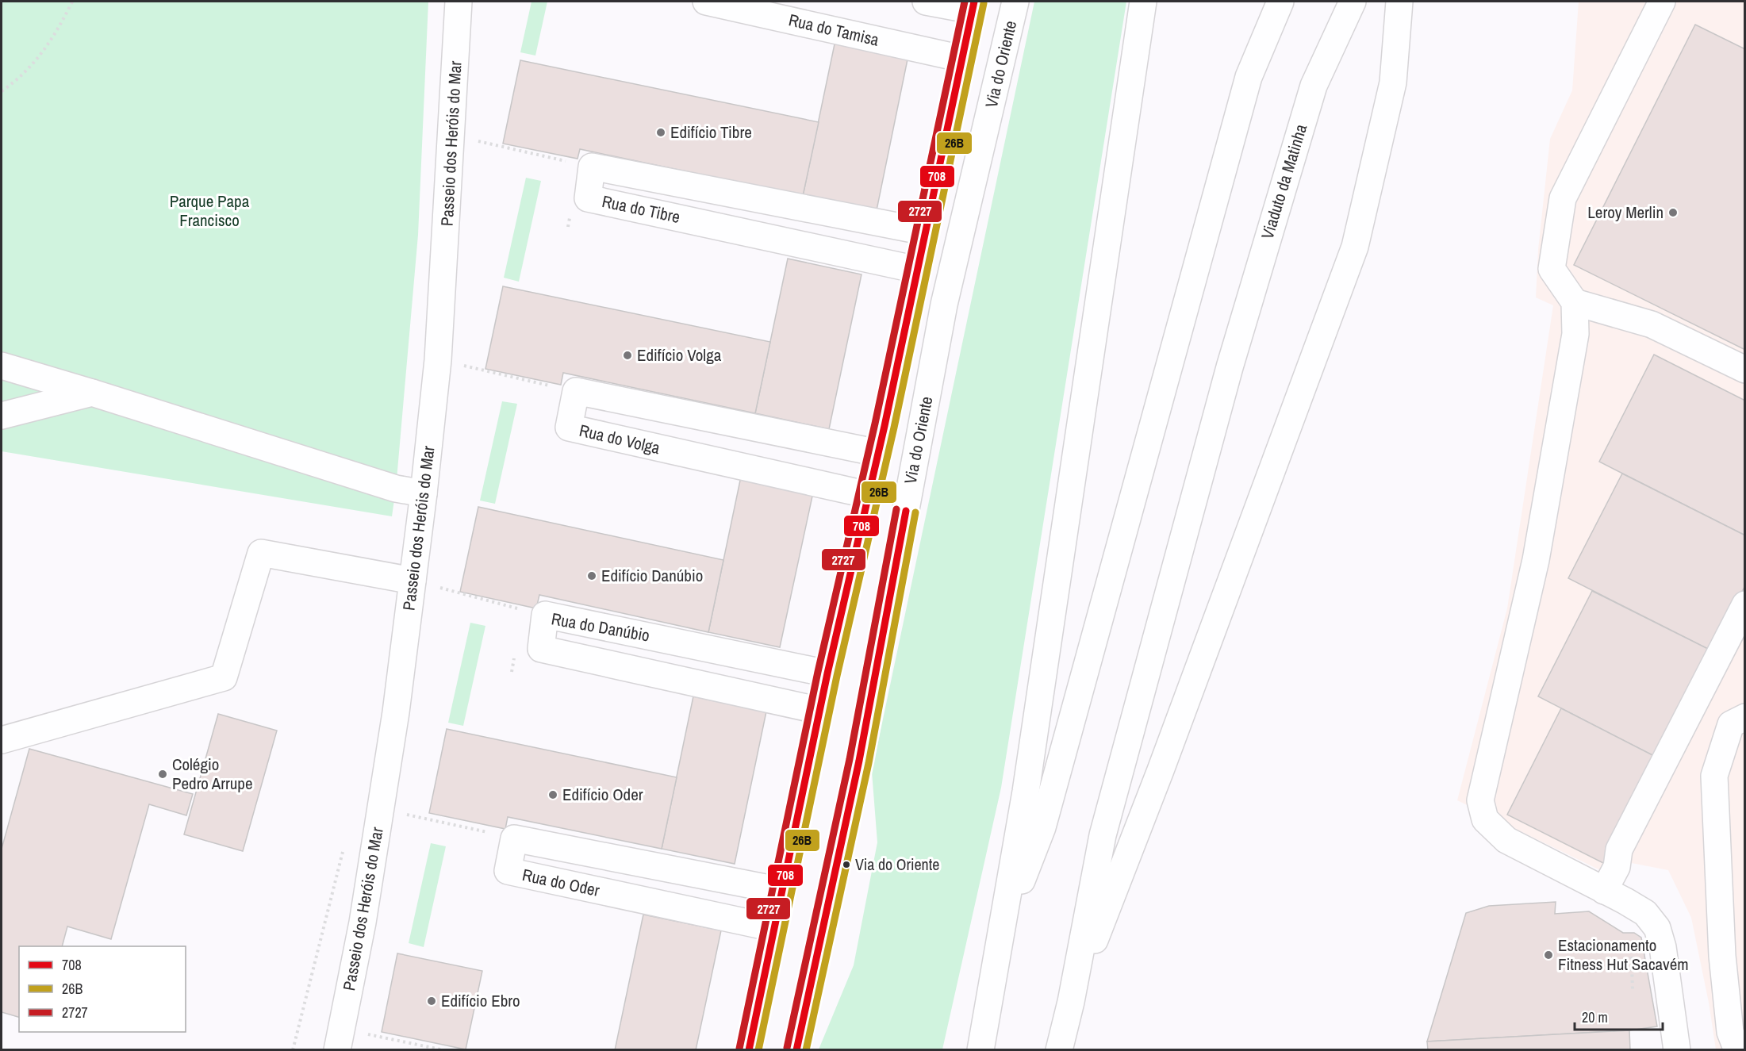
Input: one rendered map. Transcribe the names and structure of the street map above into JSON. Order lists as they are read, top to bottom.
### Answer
{
  "streets": {
    "main road": [
      "Rua do Tamisa",
      "Via do Oriente",
      "Passeio dos Heróis do Mar",
      "Viaduto da Matinha",
      "Rua do Tibre",
      "Rua do Volga",
      "Rua do Danúbio",
      "Rua do Oder"
    ]
  },
  "parks": ["Parque Papa Francisco"],
  "places": [
    "Edifício Tibre",
    "Leroy Merlin",
    "Edifício Volga",
    "Edifício Danúbio",
    "Colégio Pedro Arrupe",
    "Edifício Oder",
    "Via do Oriente",
    "Estacionamento Fitness Hut Sacavém",
    "Edifício Ebro"
  ],
  "lines": ["transit line 708", "transit line 2727", "transit line 26B"],
  "legend": ["708", "26B", "2727"],
  "scale_bar": "20 m"
}
